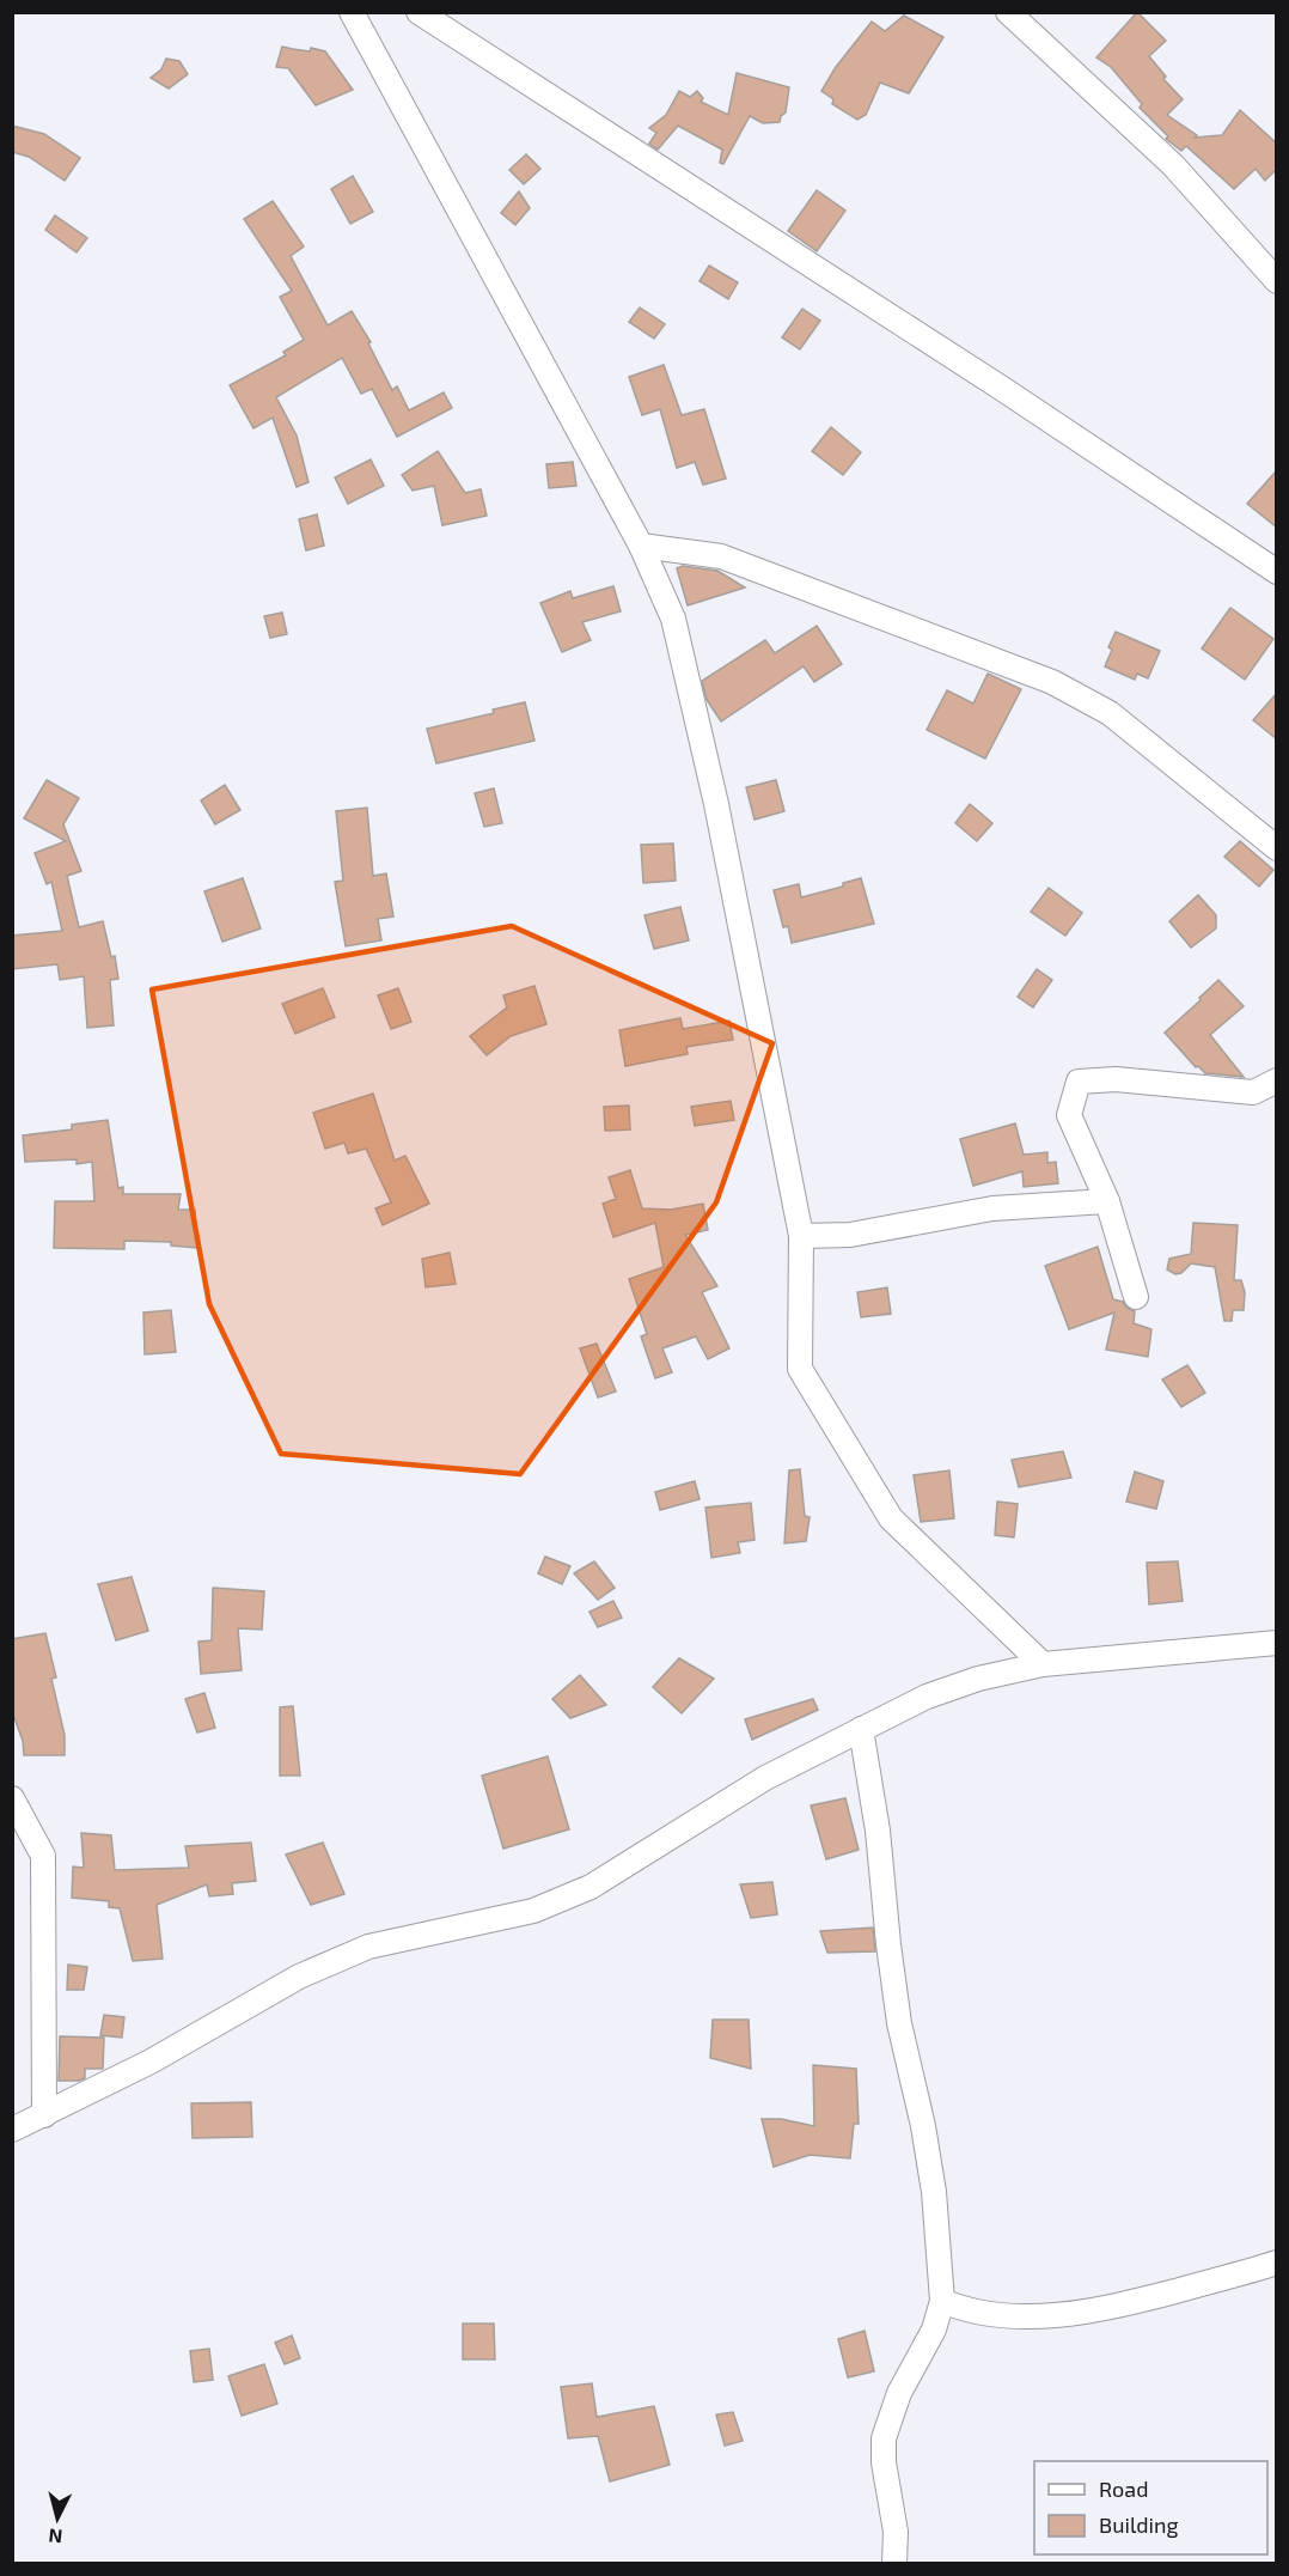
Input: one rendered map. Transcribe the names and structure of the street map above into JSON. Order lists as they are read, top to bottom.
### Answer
{
  "legend": ["Road", "Building"],
  "north": "bottom"
}
